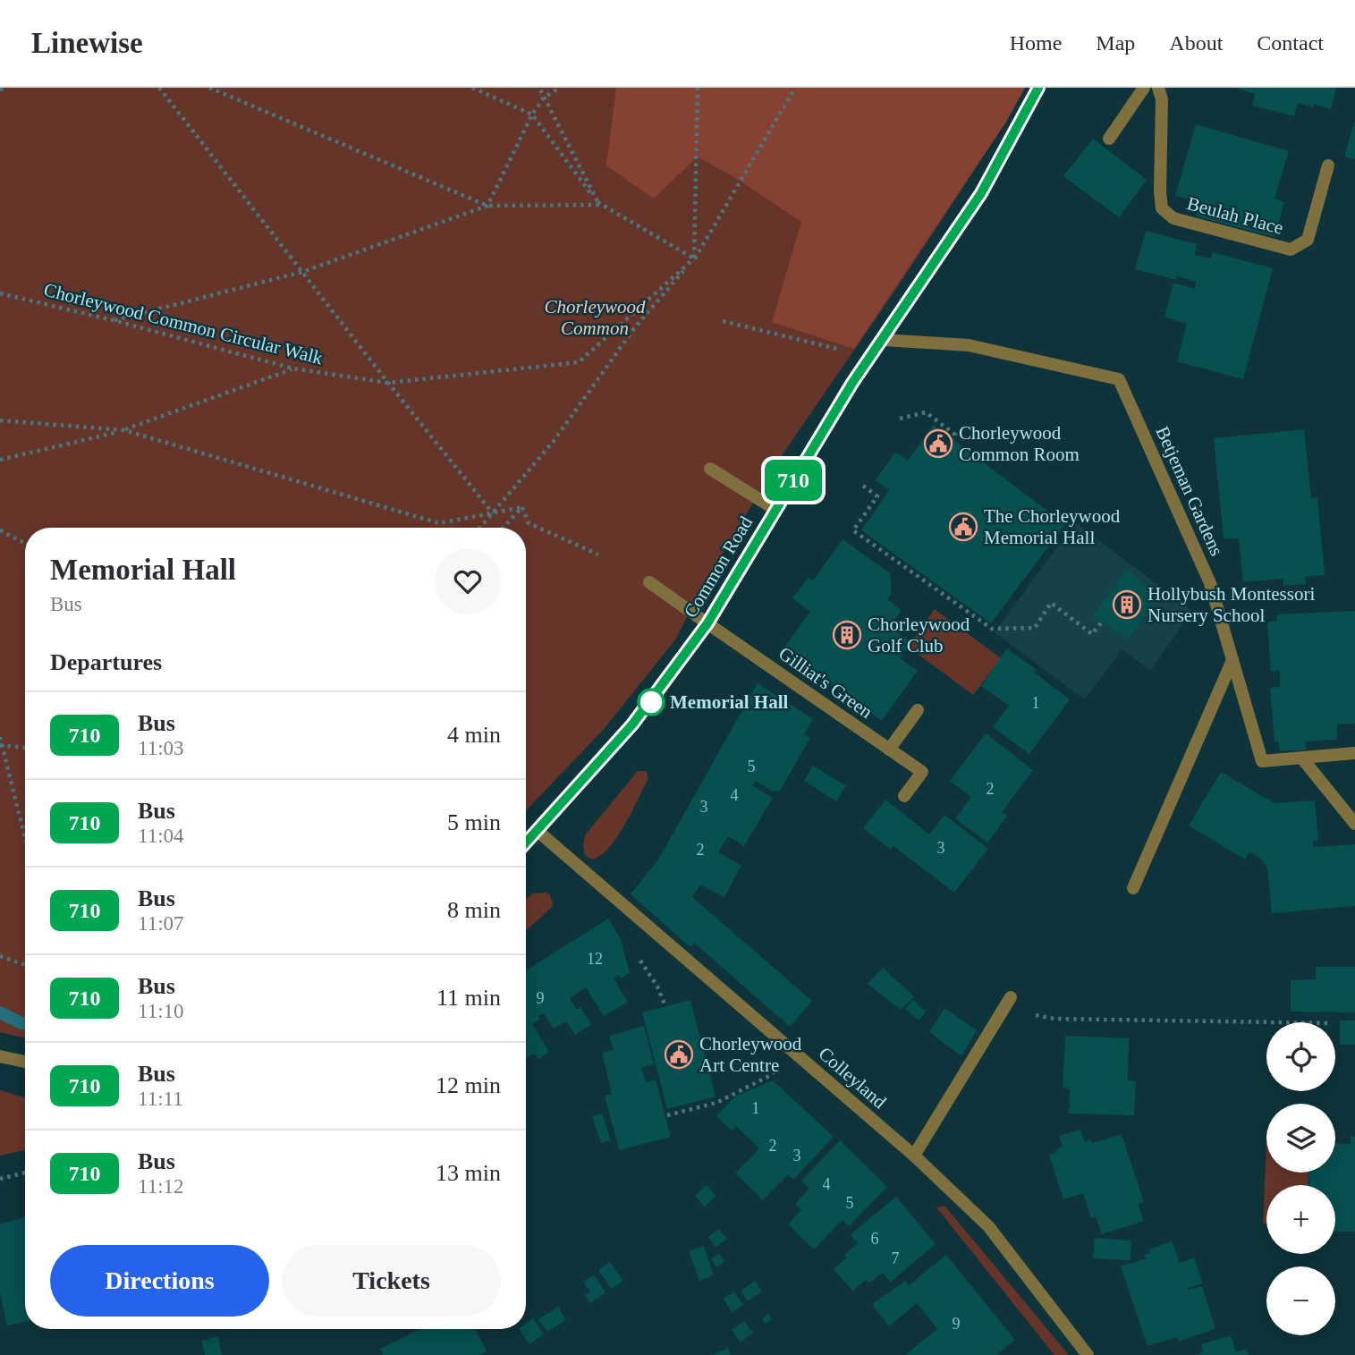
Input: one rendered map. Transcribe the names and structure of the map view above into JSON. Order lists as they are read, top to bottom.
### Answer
{
  "streets": {
    "street": [
      "Beulah Place",
      "Betjeman Gardens",
      "Common Road",
      "Gilliat's Green",
      "Colleyland"
    ],
    "path": ["Chorleywood Common Circular Walk"]
  },
  "crossings": [
    ["Betjeman Gardens", "Common Road"],
    ["Common Road", "Gilliat's Green"],
    ["Common Road", "Colleyland"]
  ],
  "parks": ["Chorleywood Common"],
  "places": {
    "public building": ["Chorleywood Common Room", "The Chorleywood Memorial Hall", "Chorleywood Art Centre"],
    "building": ["Hollybush Montessori Nursery School", "Chorleywood Golf Club"],
    "other": ["Memorial Hall"]
  },
  "lines": ["bus line 710"],
  "house_numbers": [
    "1",
    "5",
    "2",
    "4",
    "3",
    "3",
    "2",
    "12",
    "9",
    "1",
    "2",
    "3",
    "4",
    "5",
    "6",
    "7",
    "9"
  ],
  "page": {
    "header": "Linewise",
    "nav": [
      "Home",
      "Map",
      "About",
      "Contact"
    ],
    "on_map": "710",
    "heading": [
      ["Memorial Hall", "Bus"],
      "Departures"
    ],
    "list": [
      {
        "mark": "710",
        "name": "Bus",
        "note": "11:03",
        "value": "4 min"
      },
      {
        "mark": "710",
        "name": "Bus",
        "note": "11:04",
        "value": "5 min"
      },
      {
        "mark": "710",
        "name": "Bus",
        "note": "11:07",
        "value": "8 min"
      },
      {
        "mark": "710",
        "name": "Bus",
        "note": "11:10",
        "value": "11 min"
      },
      {
        "mark": "710",
        "name": "Bus",
        "note": "11:11",
        "value": "12 min"
      },
      {
        "mark": "710",
        "name": "Bus",
        "note": "11:12",
        "value": "13 min"
      }
    ],
    "map_buttons": ["+", "−"],
    "buttons": ["Directions", "Tickets"]
  }
}
